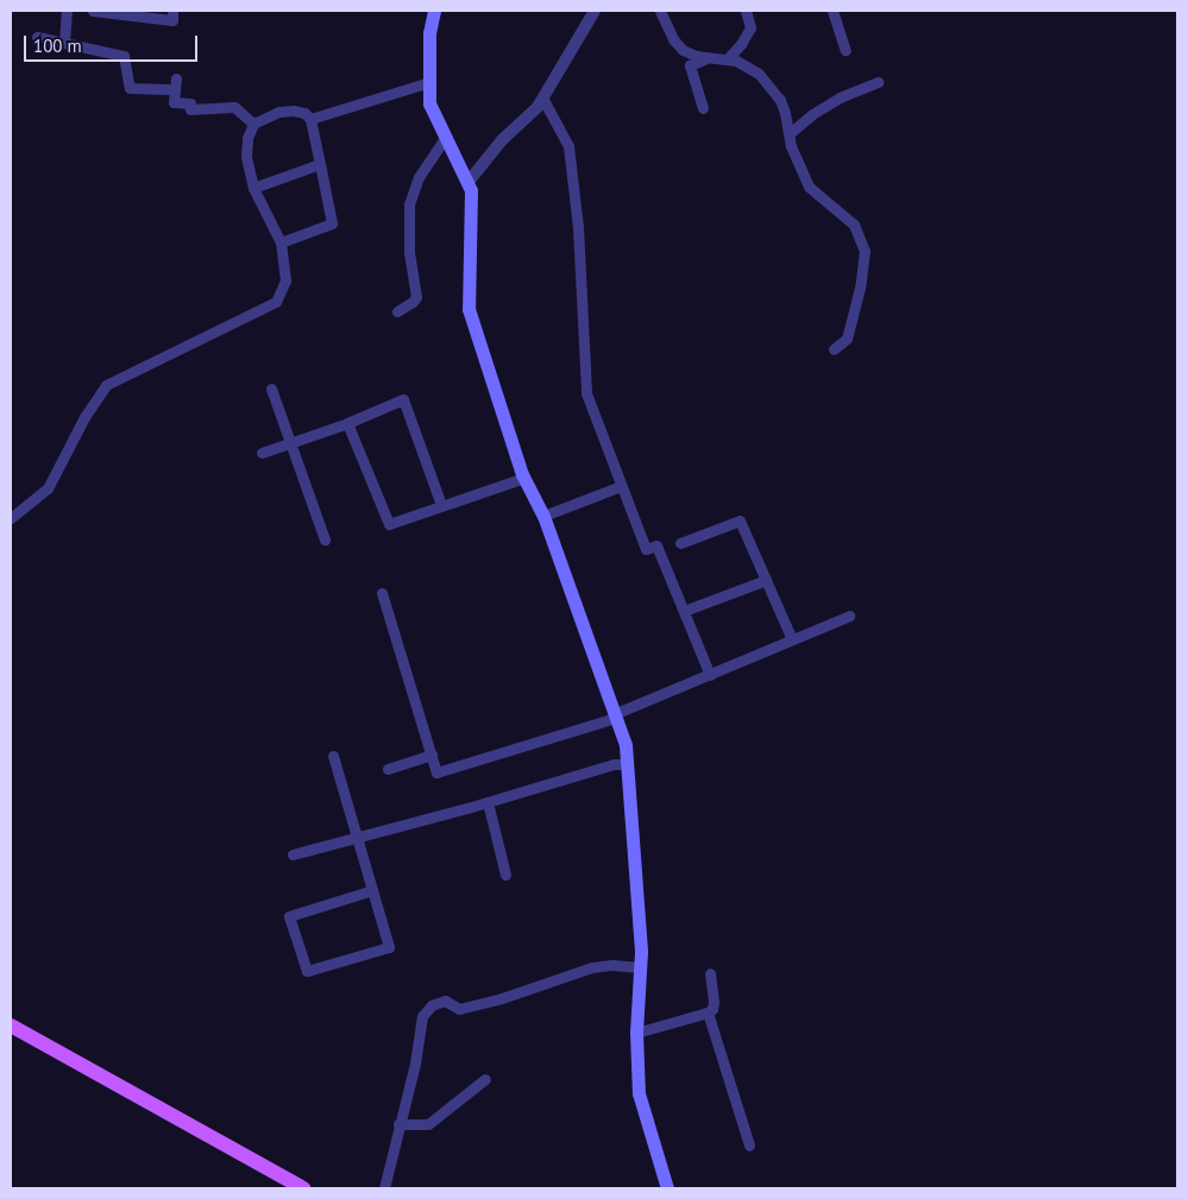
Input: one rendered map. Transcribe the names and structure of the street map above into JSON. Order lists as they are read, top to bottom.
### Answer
{
  "scale_bar": "100 m"
}
